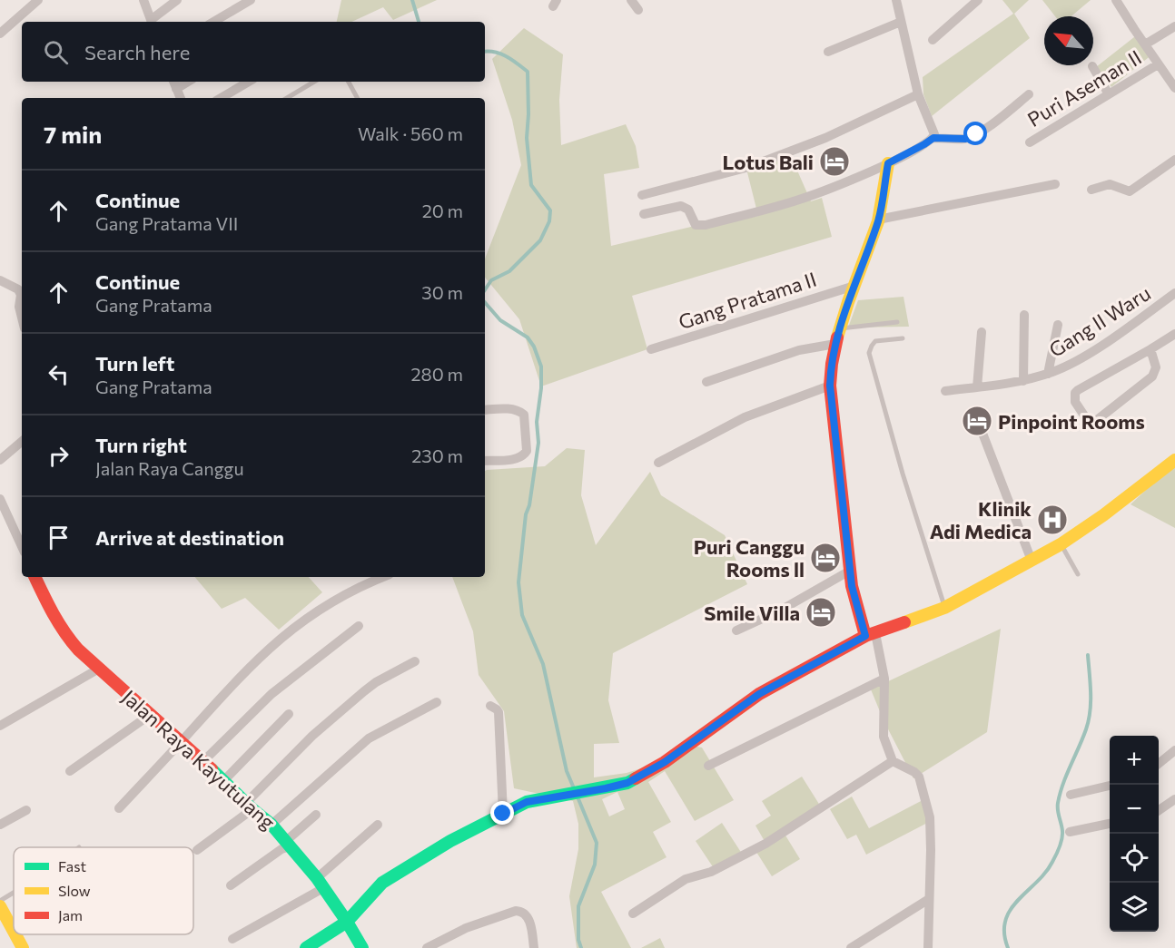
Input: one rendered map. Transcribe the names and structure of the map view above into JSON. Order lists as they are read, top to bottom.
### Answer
{
  "streets": {
    "street": [
      "Puri Aseman II",
      "Gang Pratama II",
      "Gang II Waru",
      "Jalan Raya Kayutulang"
    ]
  },
  "places": {
    "hotel": [
      "Lotus Bali",
      "Pinpoint Rooms",
      "Puri Canggu Rooms ll",
      "Smile Villa"
    ],
    "hospital": ["Klinik Adi Medica"]
  },
  "legend": ["Fast", "Slow", "Jam"],
  "north": "top left",
  "page": {
    "search": "Search here",
    "heading": ["7 min", "Walk · 560 m"],
    "list": [
      ["Continue", "Gang Pratama VII", "20 m"],
      ["Continue", "Gang Pratama", "30 m"],
      ["Turn left", "Gang Pratama", "280 m"],
      ["Turn right", "Jalan Raya Canggu", "230 m"],
      "Arrive at destination"
    ],
    "map_buttons": ["+", "−"]
  }
}
